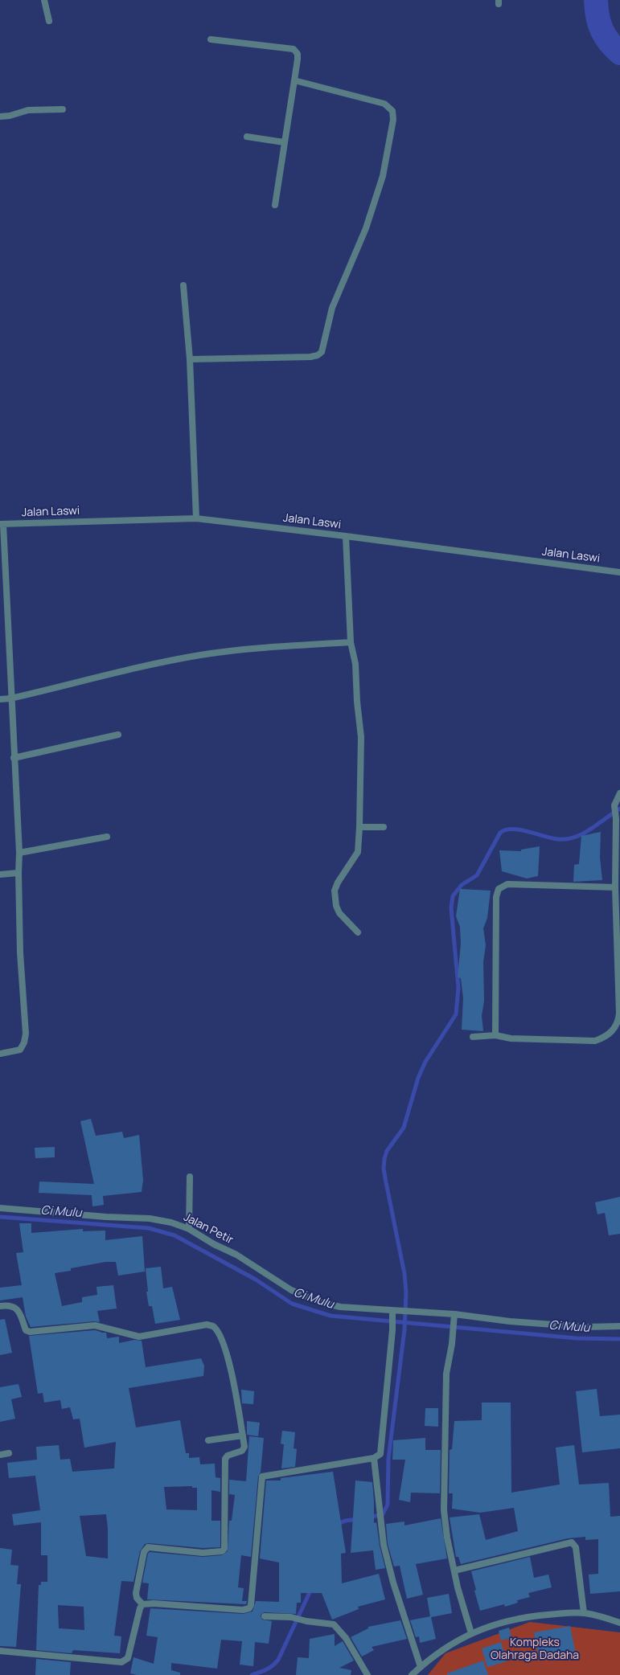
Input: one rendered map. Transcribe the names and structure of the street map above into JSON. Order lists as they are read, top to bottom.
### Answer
{
  "streets": {
    "street": ["Jalan Laswi", "Jalan Petir"]
  },
  "water": ["Ci Mulu"],
  "parks": ["Kompleks Olahraga Dadaha"]
}
